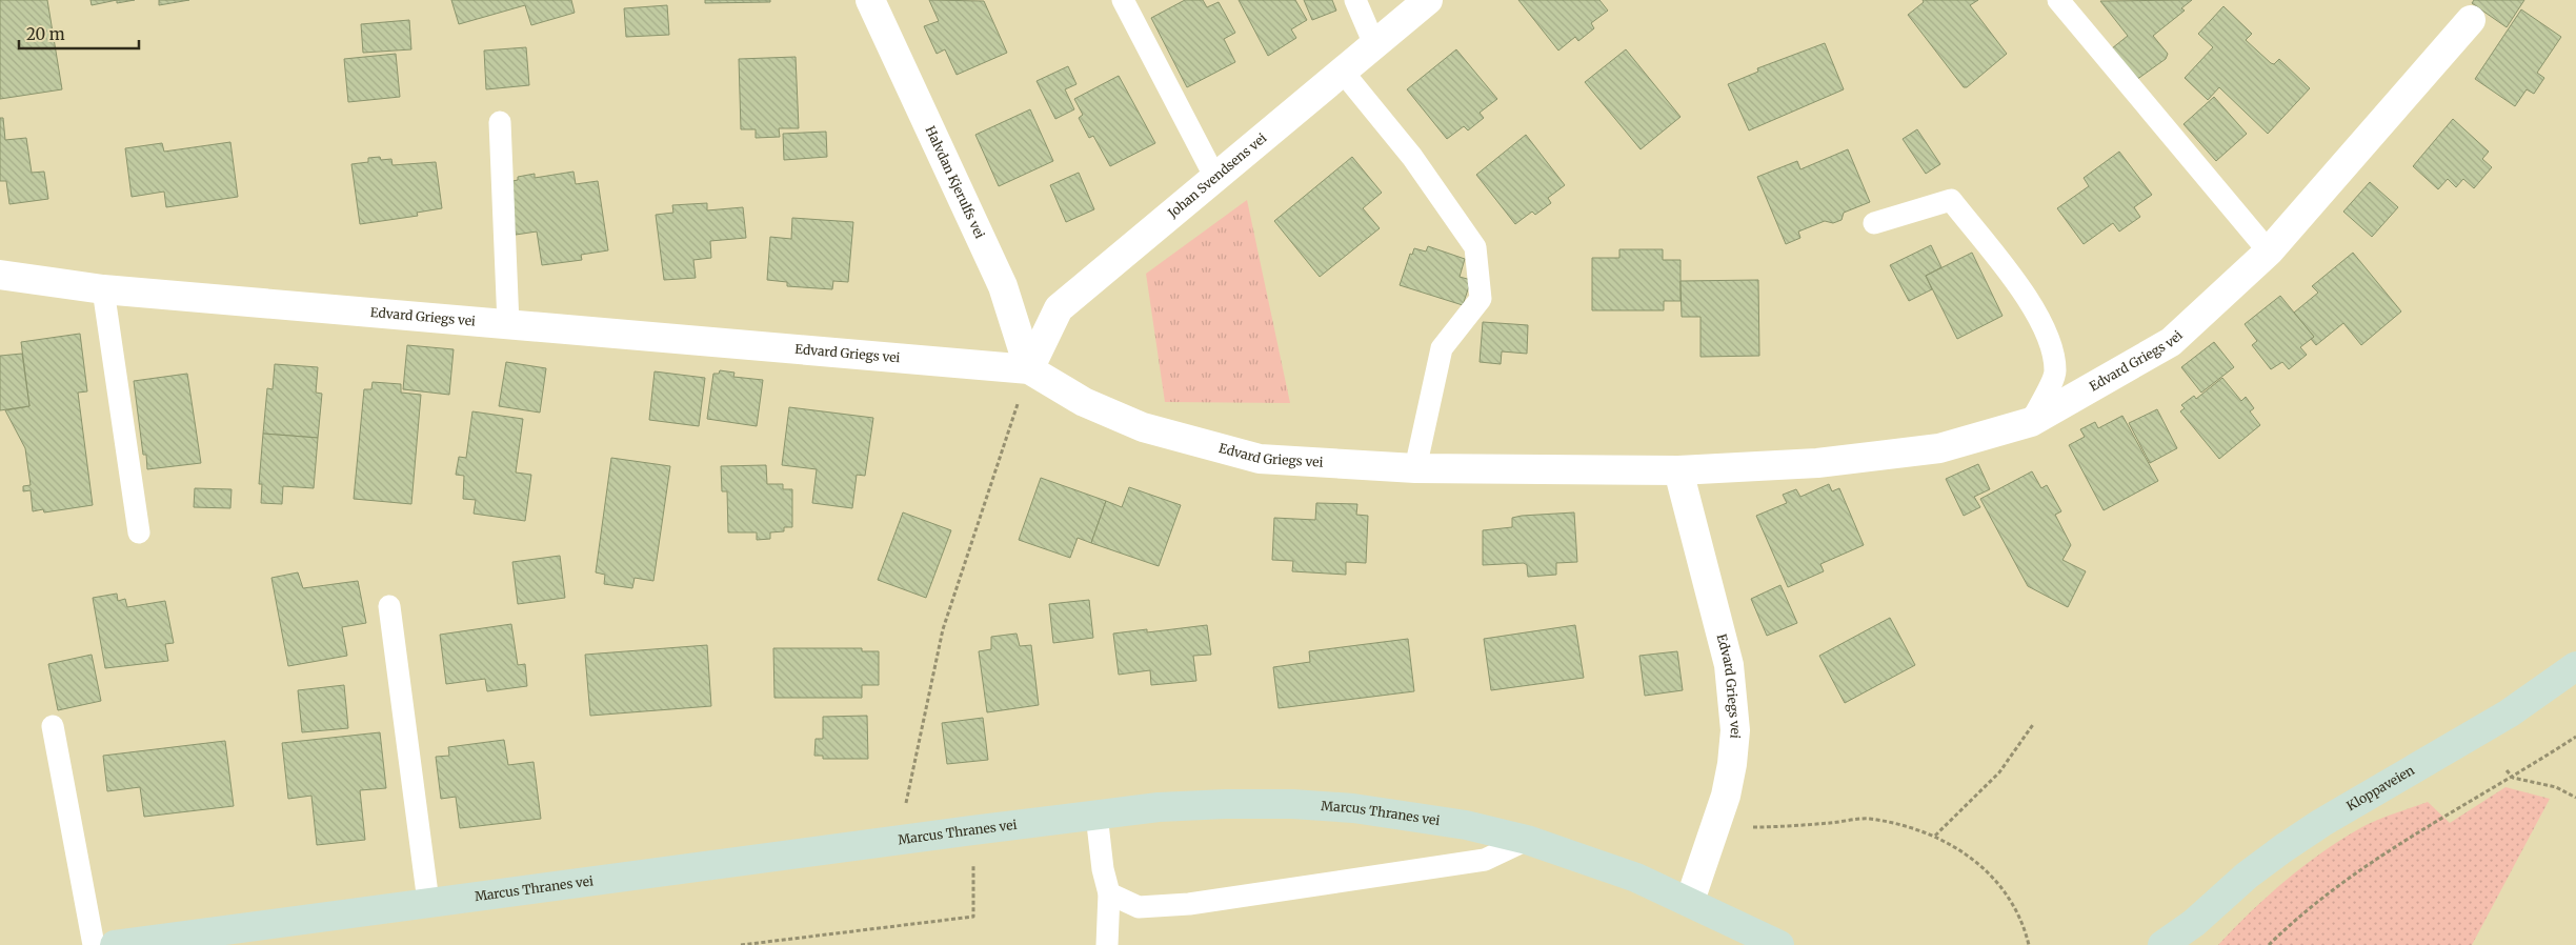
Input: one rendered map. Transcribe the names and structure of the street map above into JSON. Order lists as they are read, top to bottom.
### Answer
{
  "streets": {
    "main road": ["Kloppaveien", "Marcus Thranes vei"],
    "street": ["Johan Svendsens vei", "Halvdan Kjerulfs vei", "Edvard Griegs vei"]
  },
  "crossings": [
    ["Johan Svendsens vei", "Halvdan Kjerulfs vei"],
    ["Johan Svendsens vei", "Edvard Griegs vei"],
    ["Halvdan Kjerulfs vei", "Edvard Griegs vei"],
    ["Edvard Griegs vei", "Marcus Thranes vei"]
  ],
  "scale_bar": "20 m"
}
